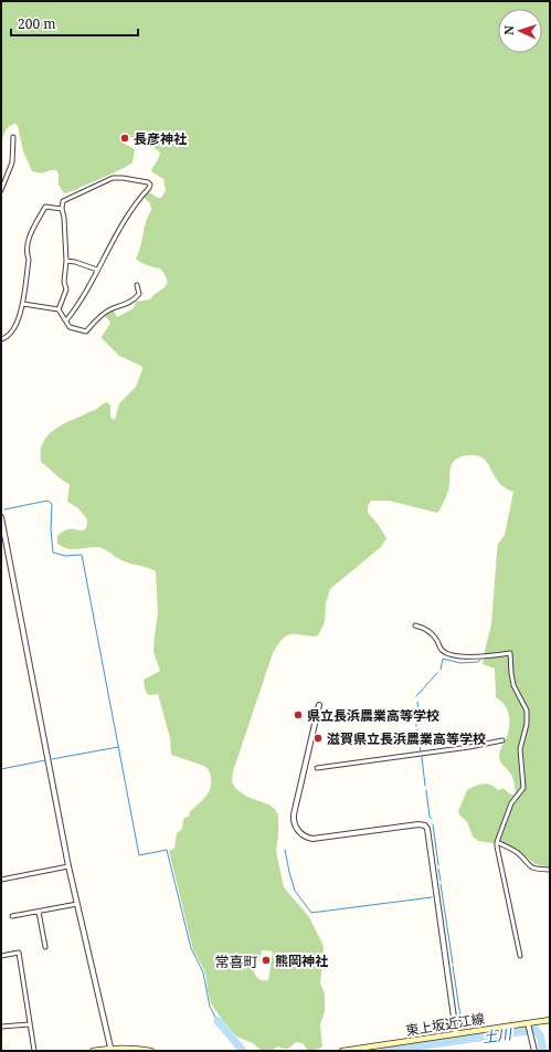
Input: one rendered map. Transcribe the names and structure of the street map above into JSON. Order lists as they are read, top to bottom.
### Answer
{
  "streets": {
    "main road": ["東上坂近江線"]
  },
  "districts": ["常喜町"],
  "water": ["土川"],
  "places": [
    "長彦神社",
    "県立長浜農業高等学校",
    "滋賀県立長浜農業高等学校",
    "熊岡神社"
  ],
  "scale_bar": "200 m",
  "north": "left"
}
